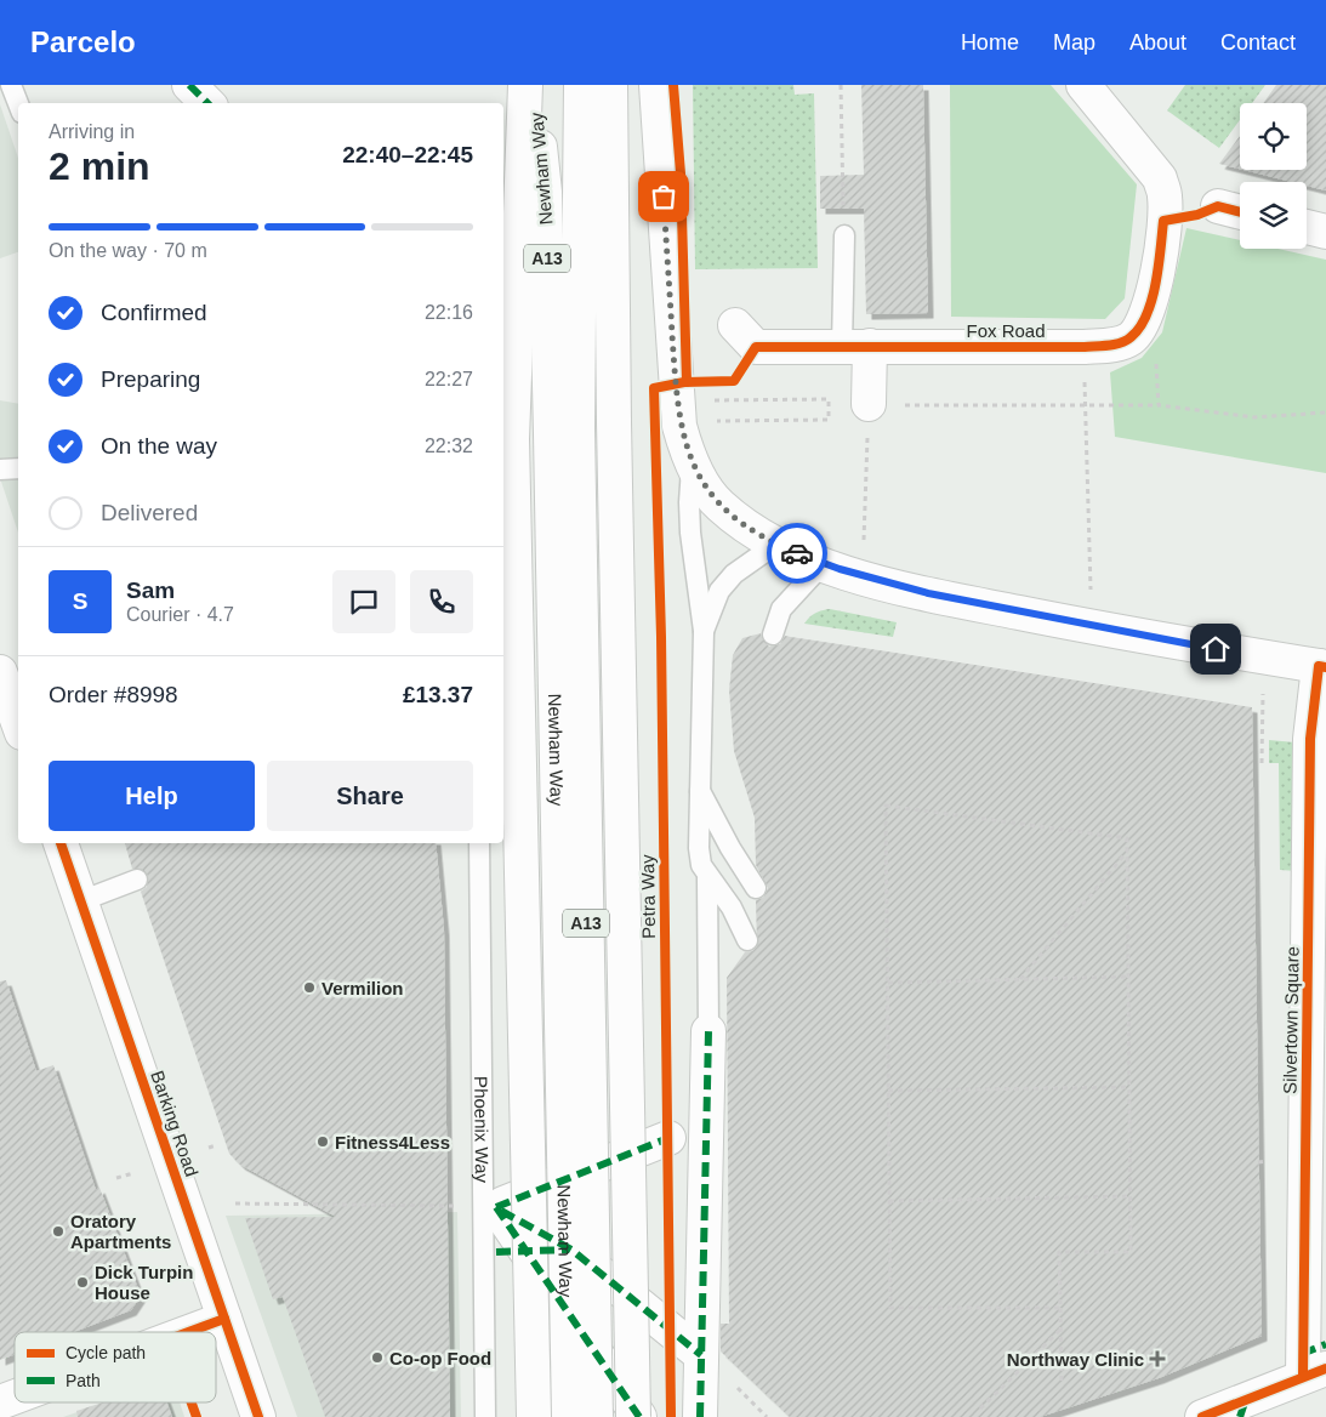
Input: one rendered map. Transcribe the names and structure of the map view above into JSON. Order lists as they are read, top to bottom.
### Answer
{
  "streets": {
    "main road": [
      "Newham Way",
      "A13",
      "Fox Road",
      "Silvertown Square",
      "Barking Road"
    ],
    "lane": ["Phoenix Way"],
    "cycle path": ["Petra Way"]
  },
  "places": {
    "other": [
      "Vermilion",
      "Fitness4Less",
      "Oratory Apartments",
      "Dick Turpin House",
      "Co-op Food"
    ],
    "health": ["Northway Clinic"]
  },
  "legend": ["Cycle path", "Path"],
  "page": {
    "header": "Parcelo",
    "nav": [
      "Home",
      "Map",
      "About",
      "Contact"
    ],
    "heading": ["2 min", "Arriving in", "22:40–22:45"],
    "panel": [
      "Sam",
      "Courier · 4.7",
      "Order #8998",
      "£13.37"
    ],
    "bar": "On the way · 70 m",
    "list": [
      ["Confirmed", "22:16"],
      ["Preparing", "22:27"],
      ["On the way", "22:32"],
      "Delivered"
    ],
    "round": "S",
    "buttons": ["Help", "Share"]
  }
}
